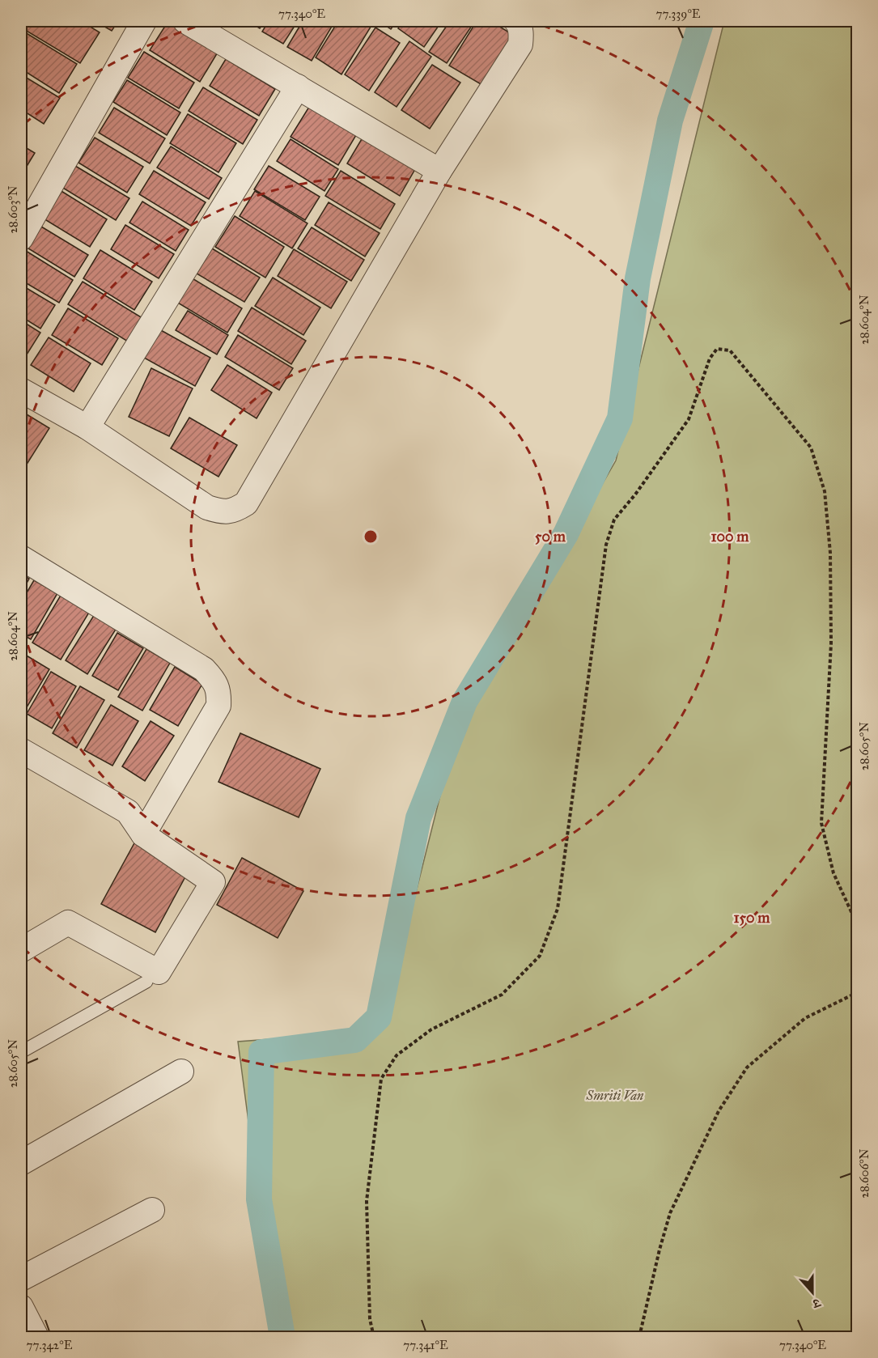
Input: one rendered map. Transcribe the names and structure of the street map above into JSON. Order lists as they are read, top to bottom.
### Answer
{
  "parks": ["Smriti Van"],
  "north": "bottom",
  "coordinates": [
    "77.340°E",
    "77.339°E",
    "28.603°N",
    "28.604°N",
    "28.605°N",
    "28.606°N",
    "77.342°E",
    "77.341°E"
  ],
  "rings": ["50 m", "100 m", "150 m"]
}
